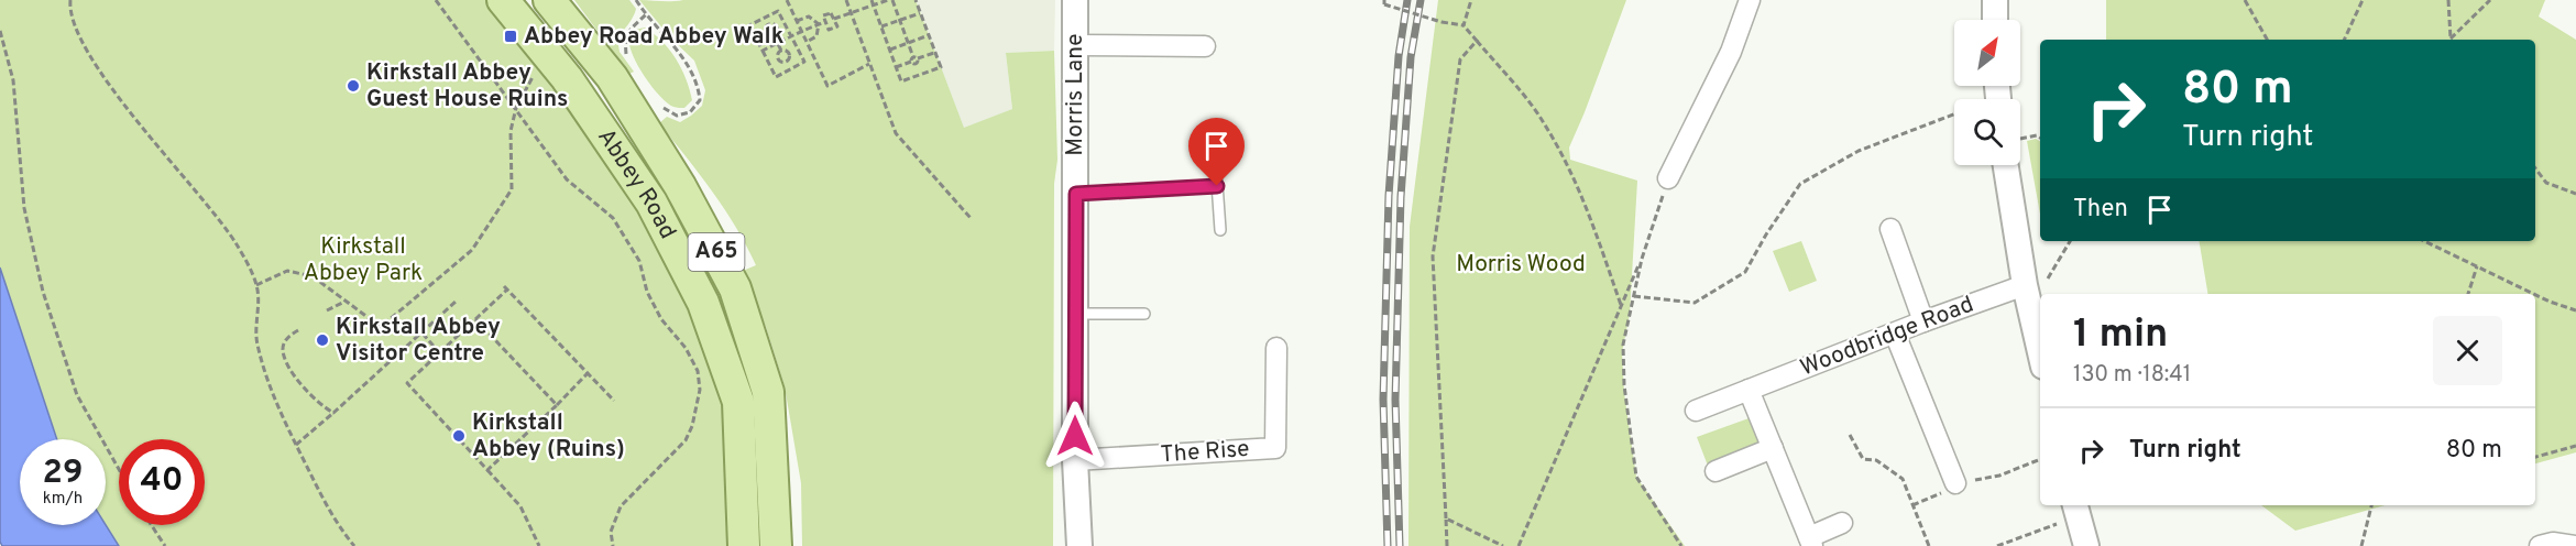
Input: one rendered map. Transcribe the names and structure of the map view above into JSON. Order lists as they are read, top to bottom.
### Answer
{
  "streets": {
    "main road": ["Abbey Road", "A65"],
    "street": ["Morris Lane", "Woodbridge Road", "The Rise"]
  },
  "crossings": [
    ["Morris Lane", "The Rise"]
  ],
  "parks": ["Kirkstall Abbey Park", "Morris Wood"],
  "places": {
    "transit": ["Abbey Road Abbey Walk"],
    "other": ["Kirkstall Abbey Guest House Ruins", "Kirkstall Abbey Visitor Centre", "Kirkstall Abbey (Ruins)"]
  },
  "north": "top right",
  "page": {
    "turn": ["80 m", "Turn right"],
    "then": "Then",
    "heading": ["1 min", "130 m · 18:41"],
    "list": [
      {
        "name": "Turn right",
        "value": "80 m"
      }
    ],
    "speed": "29 km/h",
    "limit": "40"
  }
}
